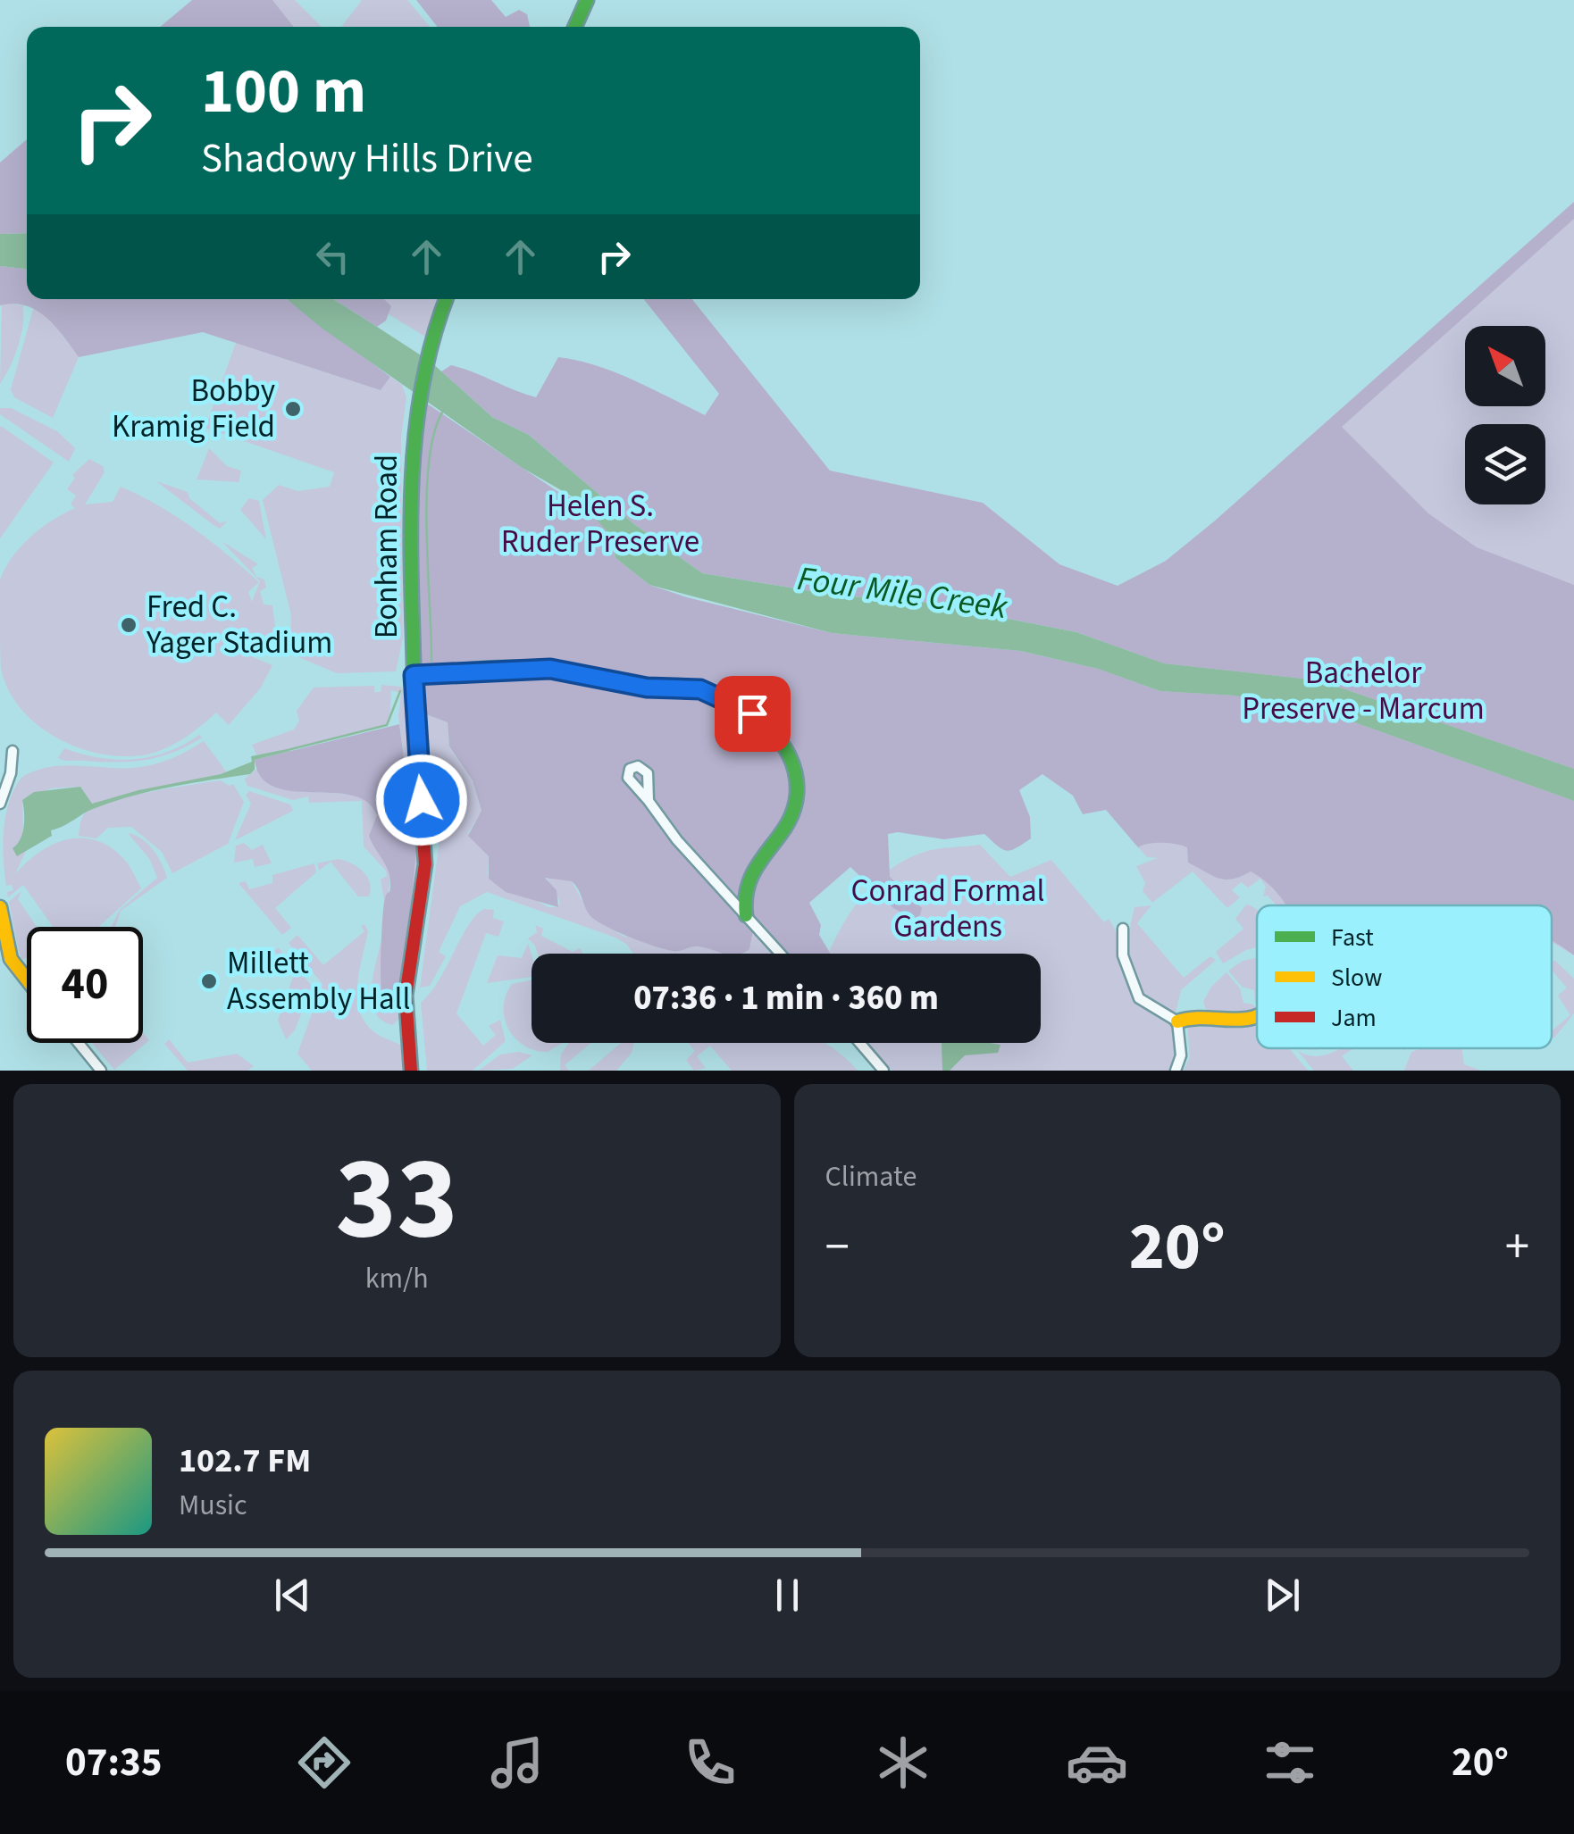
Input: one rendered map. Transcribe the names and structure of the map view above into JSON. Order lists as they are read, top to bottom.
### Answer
{
  "streets": {
    "street": ["Bonham Road"]
  },
  "water": ["Four Mile Creek"],
  "parks": ["Helen S. Ruder Preserve", "Bachelor Preserve - Marcum", "Conrad Formal Gardens"],
  "places": ["Bobby Kramig Field", "Fred C. Yager Stadium", "Millett Assembly Hall"],
  "legend": ["Fast", "Slow", "Jam"],
  "north": "top left",
  "page": {
    "turn": ["100 m", "Shadowy Hills Drive"],
    "limit": "40",
    "trip": "07:36 · 1 min · 360 m",
    "tile": [
      ["33", "km/h"],
      "Climate"
    ],
    "heat": ["−", "20°", "+"],
    "song": ["102.7 FM", "Music"],
    "tabs": ["07:35", "20°"]
  }
}
